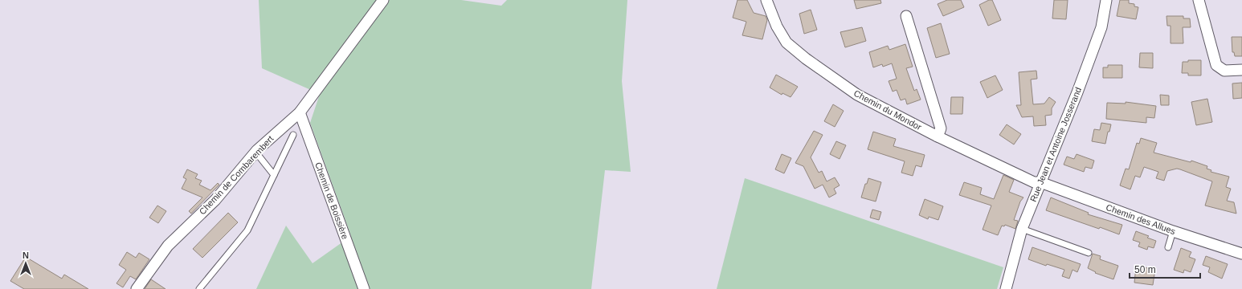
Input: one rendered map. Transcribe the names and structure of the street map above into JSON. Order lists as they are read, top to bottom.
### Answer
{
  "streets": {
    "street": [
      "Chemin du Mondor",
      "Rue Jean et Antoine Josserand",
      "Chemin de Combarembert",
      "Chemin de Boissière",
      "Chemin des Allues"
    ]
  },
  "crossings": [
    ["Chemin du Mondor", "Rue Jean et Antoine Josserand"],
    ["Chemin du Mondor", "Chemin des Allues"],
    ["Rue Jean et Antoine Josserand", "Chemin des Allues"],
    ["Chemin de Combarembert", "Chemin de Boissière"]
  ],
  "scale_bar": "50 m",
  "north": "top"
}
